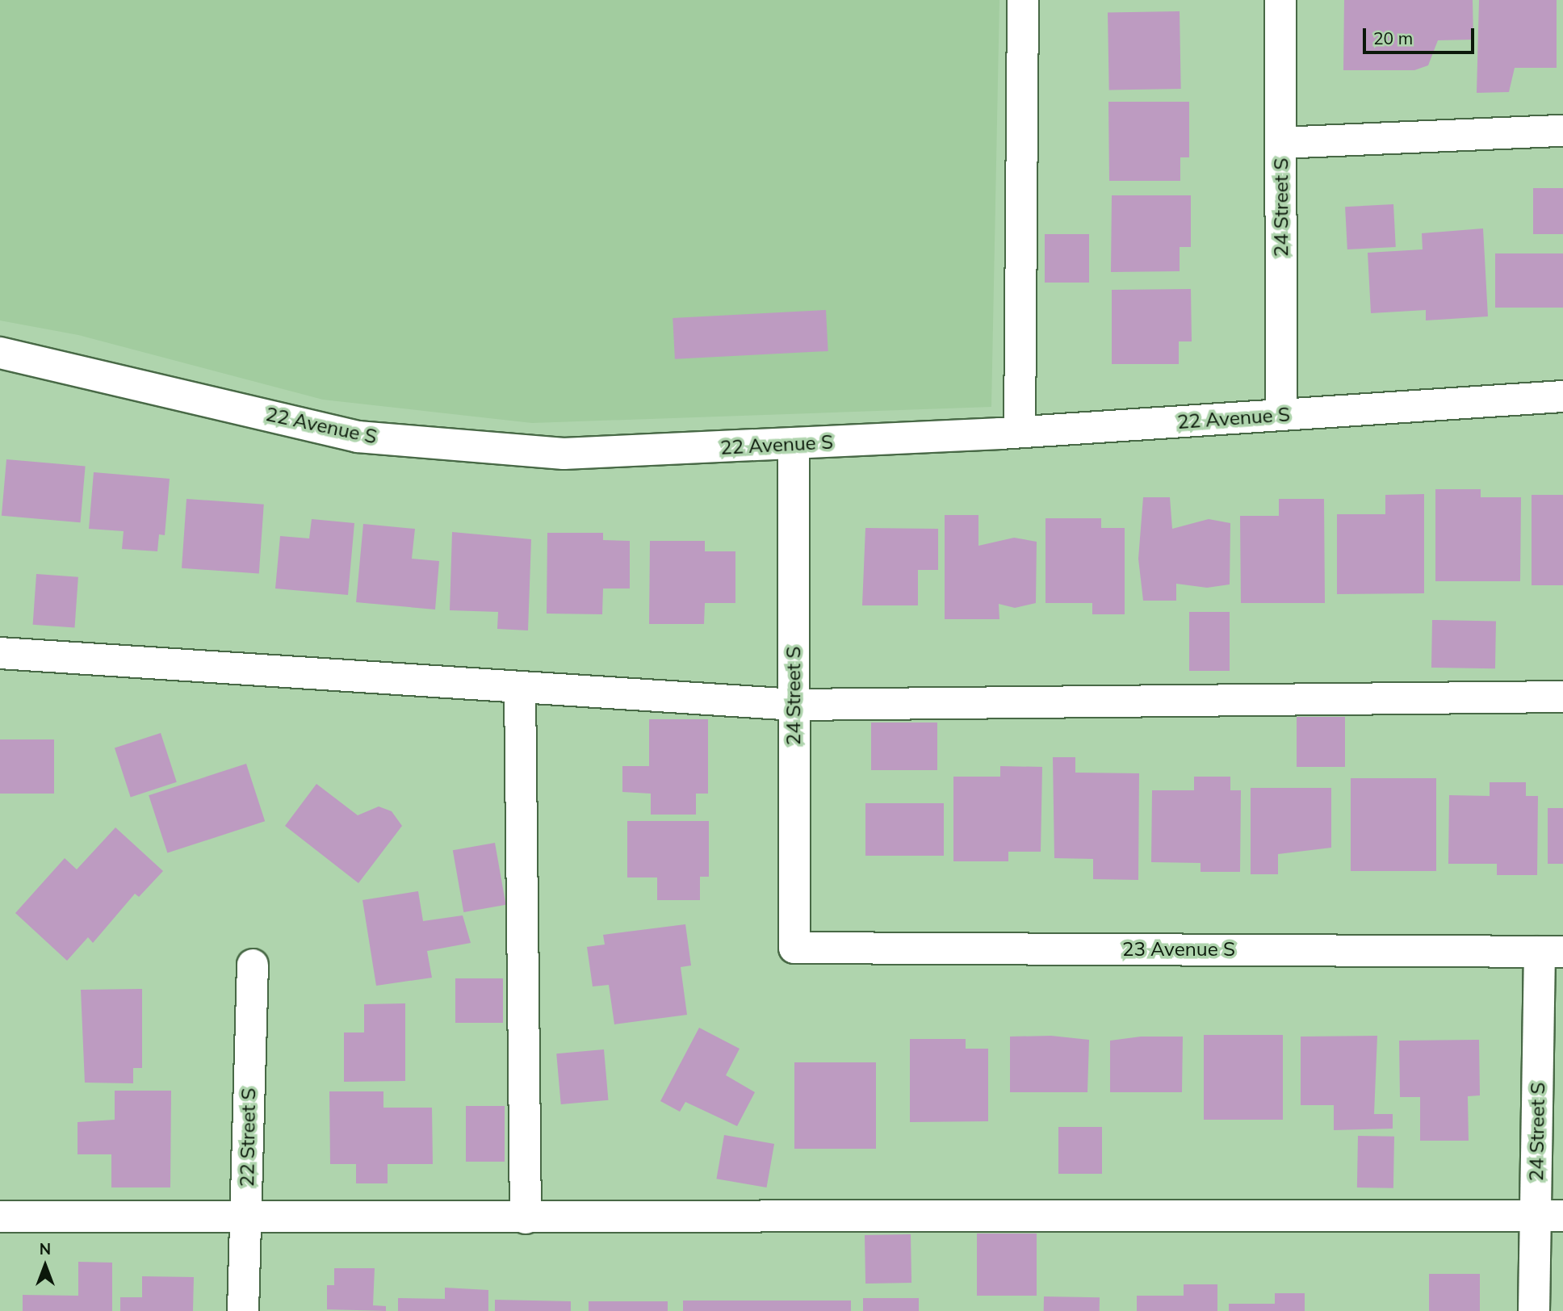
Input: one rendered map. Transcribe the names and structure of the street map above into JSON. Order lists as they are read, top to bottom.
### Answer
{
  "streets": {
    "street": [
      "24 Street S",
      "22 Avenue S",
      "23 Avenue S",
      "22 Street S"
    ]
  },
  "crossings": [
    ["24 Street S", "22 Avenue S"],
    ["24 Street S", "23 Avenue S"]
  ],
  "scale_bar": "20 m",
  "north": "top"
}
